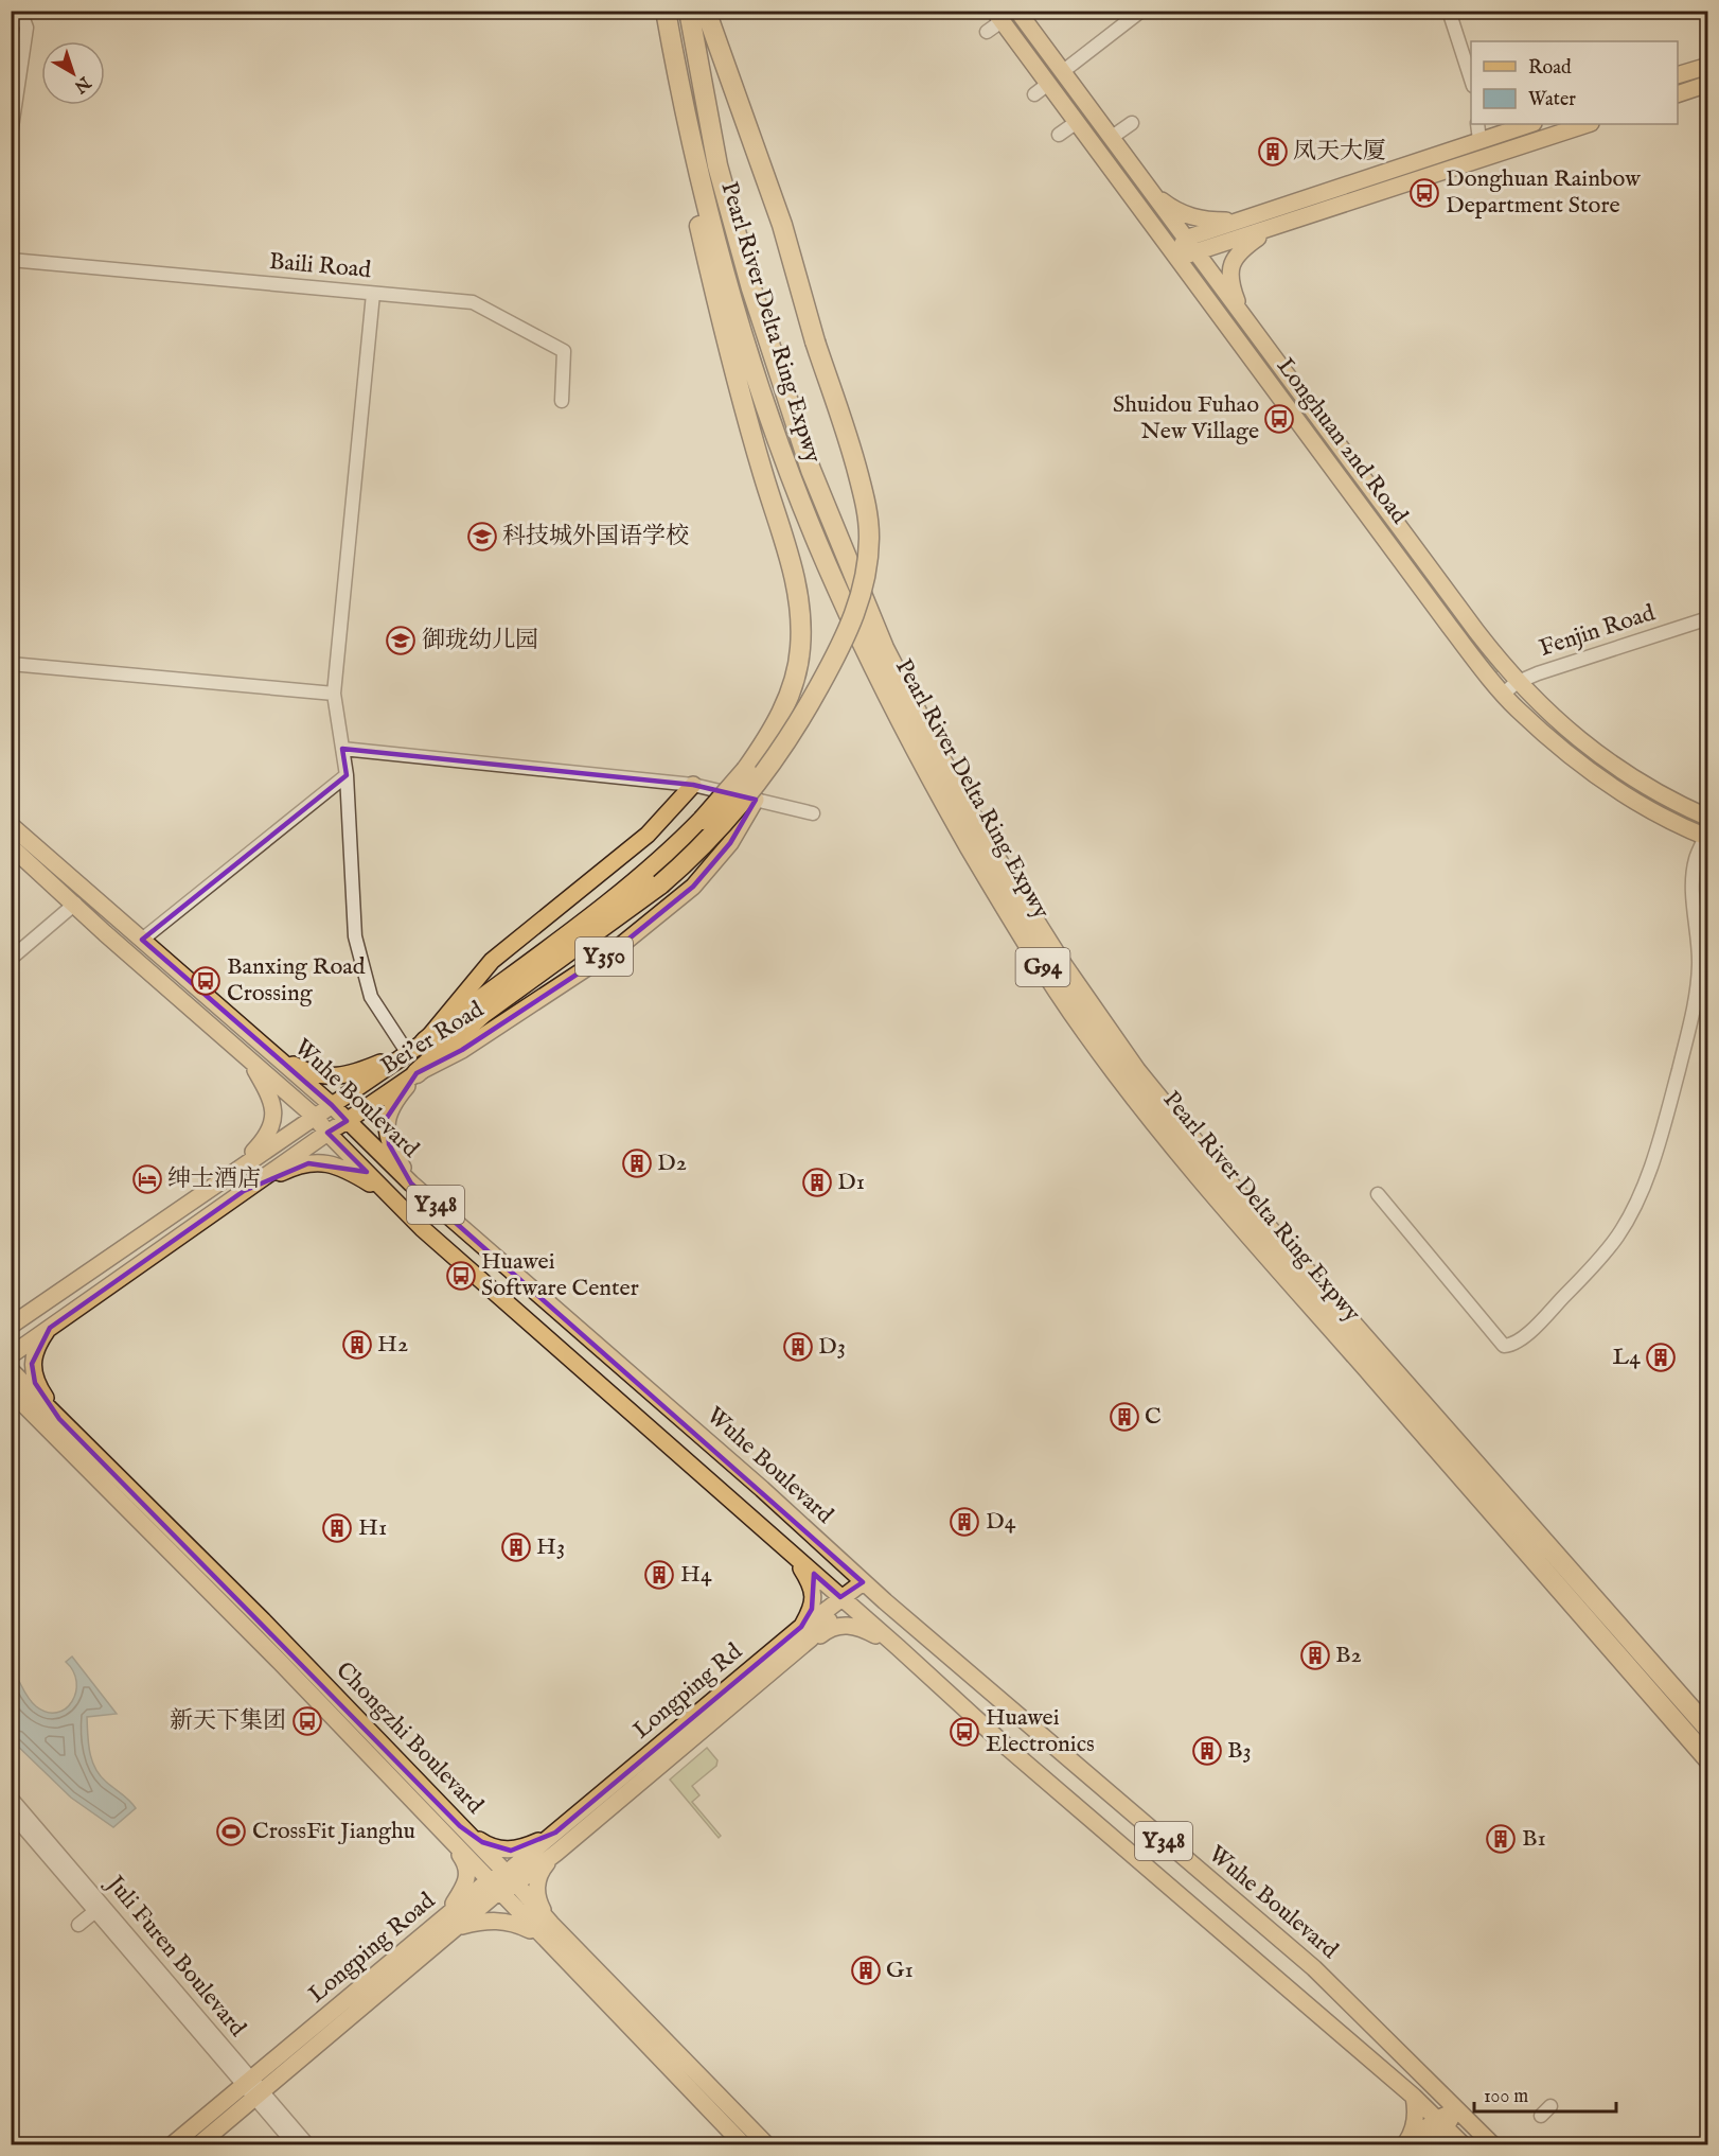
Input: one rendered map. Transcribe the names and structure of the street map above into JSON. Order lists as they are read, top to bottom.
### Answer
{
  "streets": {
    "highway": ["Pearl River Delta Ring Expwy", "G94"],
    "main road": [
      "Longhuan 2nd Road",
      "Y350",
      "Bei'er Road",
      "Wuhe Boulevard",
      "Y348",
      "Longping Rd",
      "Chongzhi Boulevard",
      "Longping Road"
    ],
    "street": ["Baili Road", "Fenjin Road", "Juli Furen Boulevard"]
  },
  "crossings": [
    ["Longhuan 2nd Road", "Fenjin Road"],
    ["Bei'er Road", "Wuhe Boulevard"],
    ["Wuhe Boulevard", "Longping Road"],
    ["Longping Rd", "Longping Road"],
    ["Chongzhi Boulevard", "Longping Road"],
    ["Longping Road", "Juli Furen Boulevard"]
  ],
  "places": {
    "building": [
      "凤天大厦",
      "D2",
      "D1",
      "H2",
      "D3",
      "L4",
      "C",
      "D4",
      "H1",
      "H3",
      "H4",
      "B2",
      "B3",
      "B1",
      "G1"
    ],
    "bus stop": [
      "Donghuan Rainbow Department Store",
      "Shuidou Fuhao New Village",
      "Banxing Road Crossing",
      "Huawei Software Center",
      "新天下集团",
      "Huawei Electronics"
    ],
    "school or university": ["科技城外国语学校", "御珑幼儿园"],
    "hotel": ["绅士酒店"],
    "sports": ["CrossFit Jianghu"]
  },
  "legend": ["Road", "Water"],
  "scale_bar": "100 m",
  "north": "bottom right"
}
